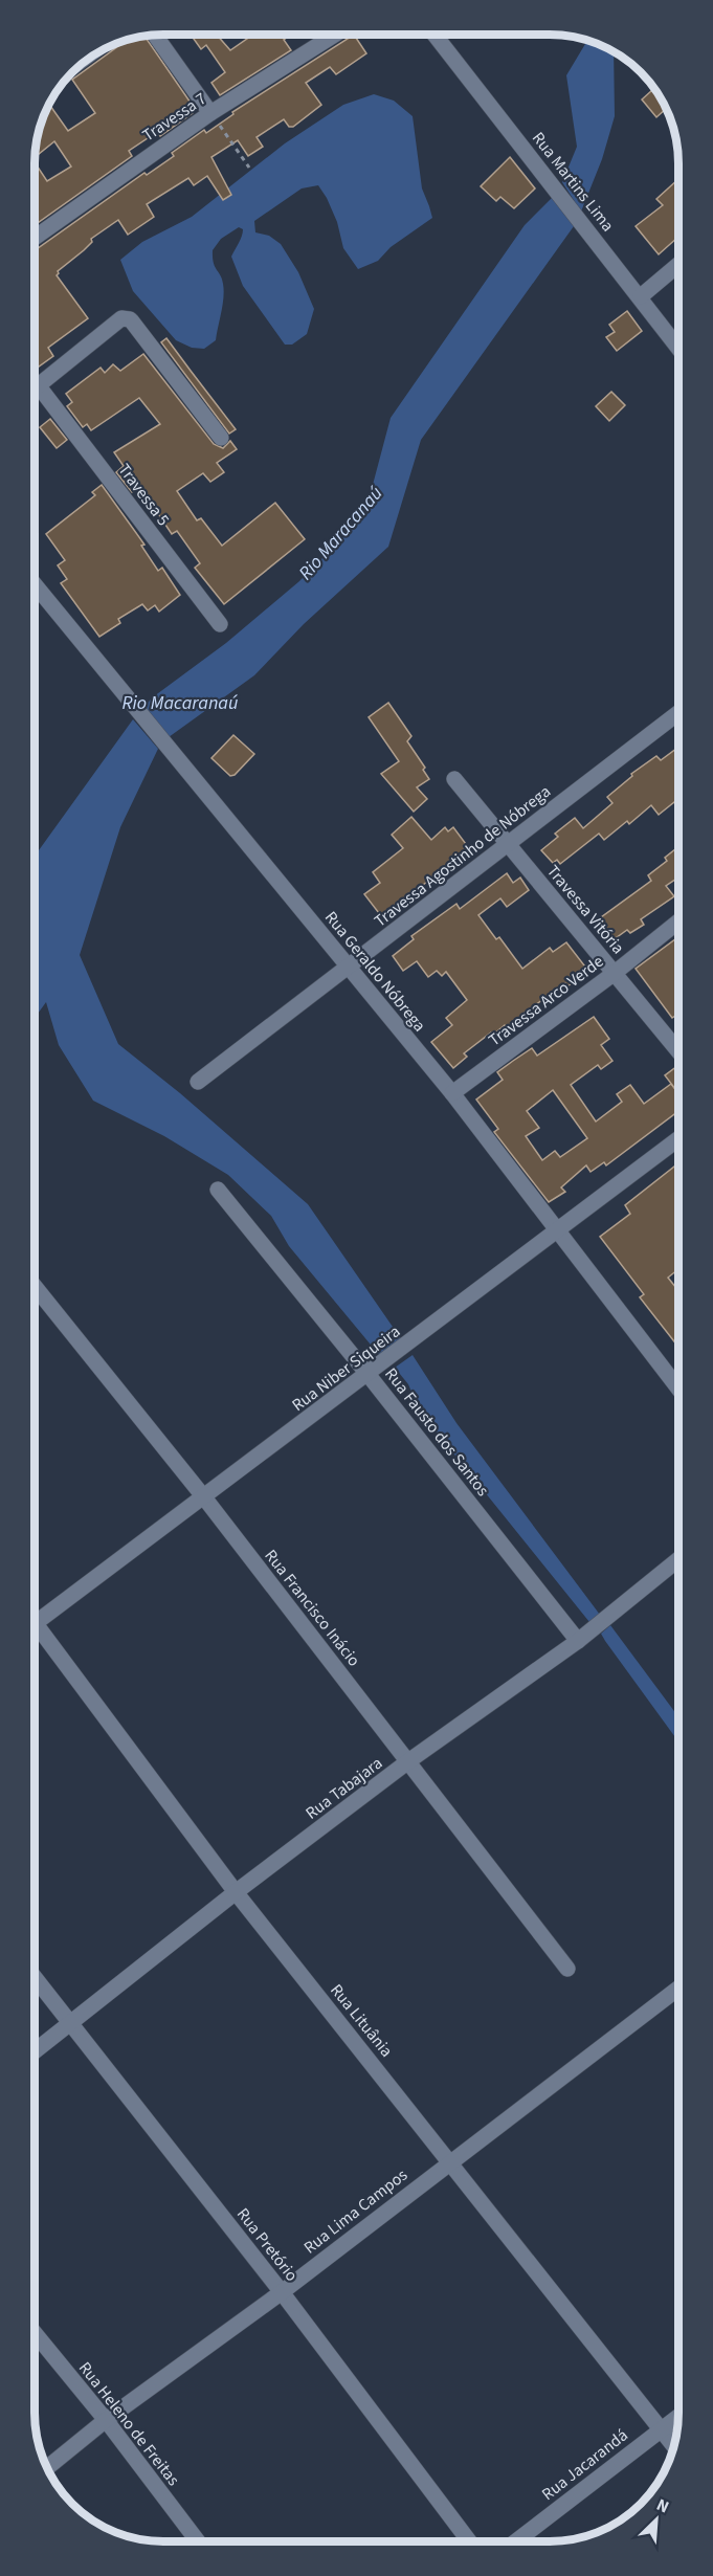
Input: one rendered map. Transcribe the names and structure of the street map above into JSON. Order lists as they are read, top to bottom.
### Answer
{
  "streets": {
    "street": [
      "Travessa 7",
      "Rua Martins Lima",
      "Travessa 5",
      "Travessa Agostinho de Nóbrega",
      "Travessa Vitória",
      "Rua Geraldo Nóbrega",
      "Travessa Arco Verde",
      "Rua Niber Siqueira",
      "Rua Fausto dos Santos",
      "Rua Francisco Inácio",
      "Rua Tabajara",
      "Rua Lituânia",
      "Rua Lima Campos",
      "Rua Pretório",
      "Rua Heleno de Freitas",
      "Rua Jacarandá"
    ]
  },
  "crossings": [
    ["Travessa Agostinho de Nóbrega", "Travessa Vitória"],
    ["Travessa Agostinho de Nóbrega", "Rua Geraldo Nóbrega"],
    ["Travessa Vitória", "Travessa Arco Verde"],
    ["Rua Geraldo Nóbrega", "Travessa Arco Verde"],
    ["Rua Geraldo Nóbrega", "Rua Niber Siqueira"],
    ["Rua Niber Siqueira", "Rua Fausto dos Santos"],
    ["Rua Niber Siqueira", "Rua Francisco Inácio"],
    ["Rua Fausto dos Santos", "Rua Tabajara"],
    ["Rua Francisco Inácio", "Rua Tabajara"],
    ["Rua Tabajara", "Rua Lituânia"],
    ["Rua Tabajara", "Rua Pretório"],
    ["Rua Lituânia", "Rua Lima Campos"],
    ["Rua Lituânia", "Rua Jacarandá"],
    ["Rua Lima Campos", "Rua Pretório"],
    ["Rua Lima Campos", "Rua Heleno de Freitas"]
  ],
  "water": ["Rio Maracanaú", "Rio Macaranaú"],
  "north": "top right"
}
